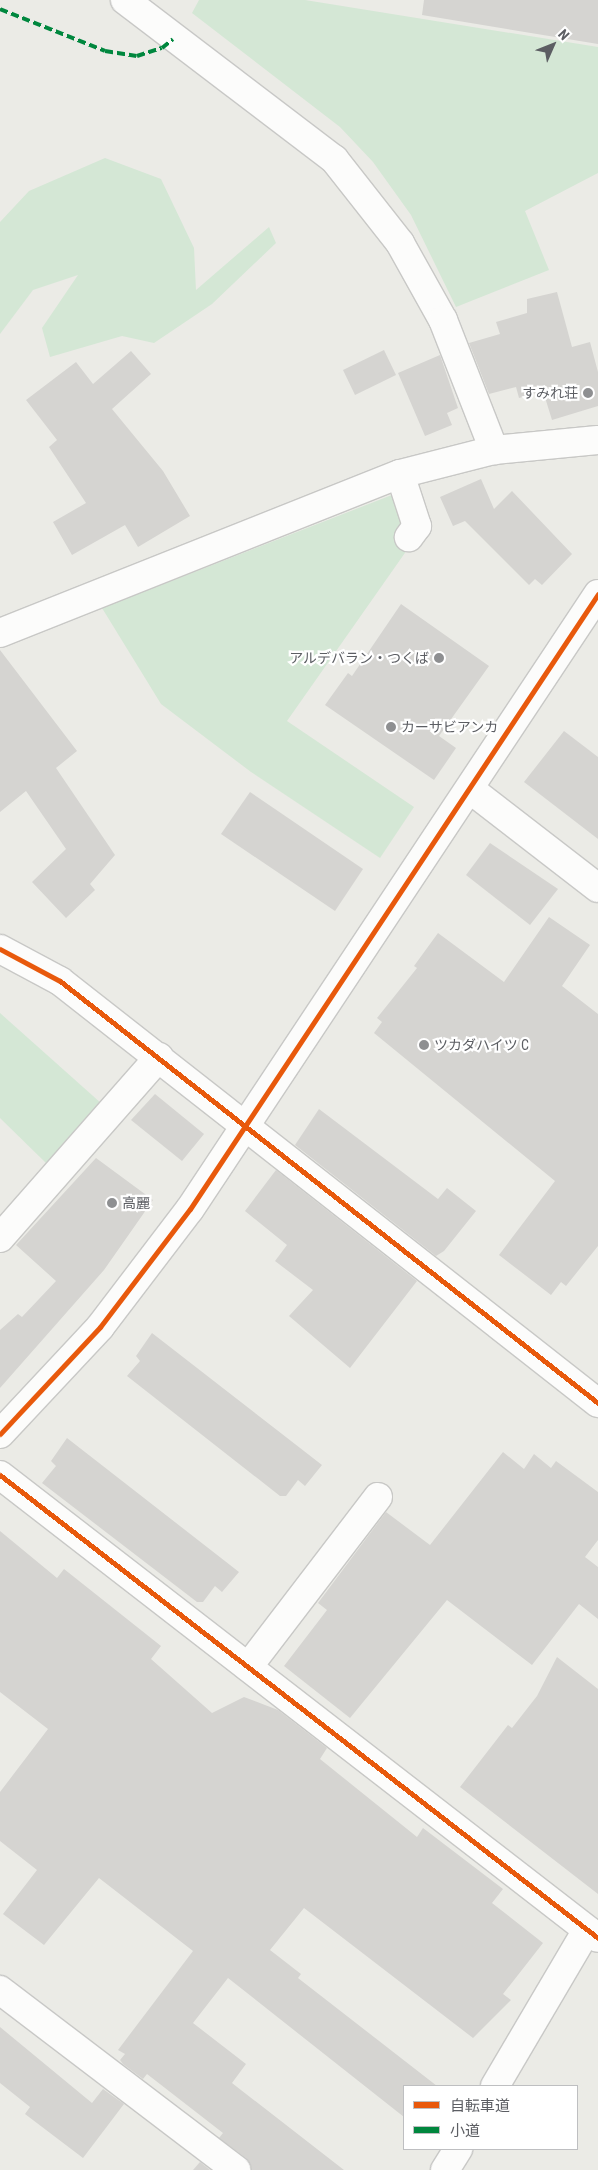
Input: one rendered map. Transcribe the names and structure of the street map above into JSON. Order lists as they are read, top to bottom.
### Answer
{
  "places": [
    "すみれ荘",
    "アルデバラン・つくば",
    "カーサビアンカ",
    "ツカダハイツ C",
    "高麗"
  ],
  "legend": ["自転車道", "小道"],
  "north": "top right"
}
